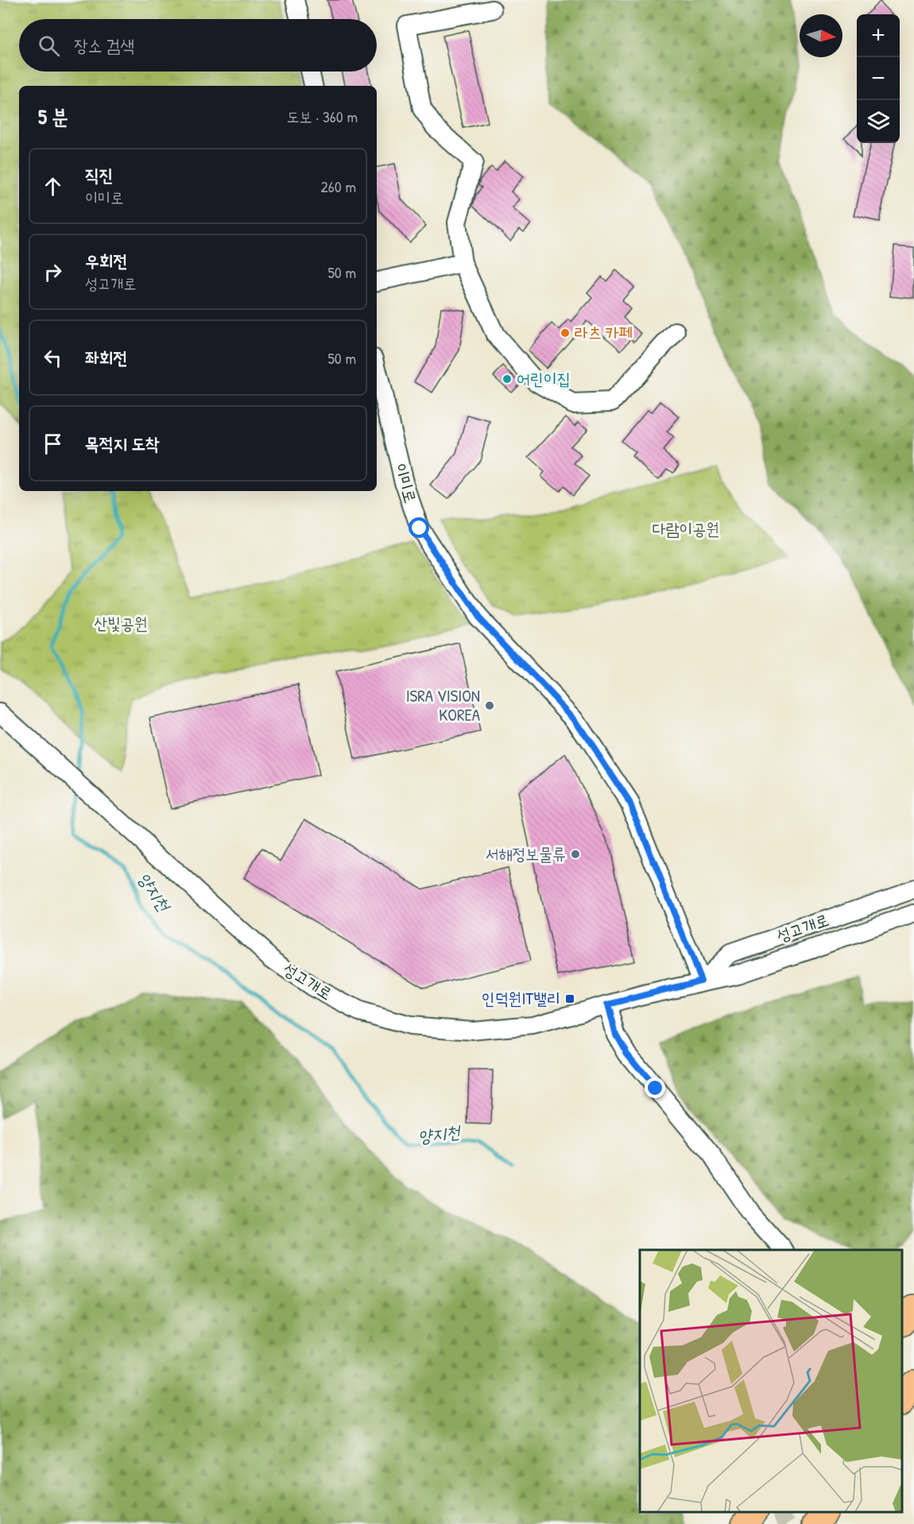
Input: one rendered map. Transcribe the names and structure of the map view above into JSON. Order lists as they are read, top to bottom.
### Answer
{
  "streets": {
    "street": ["이미로", "성고개로"]
  },
  "crossings": [
    ["이미로", "성고개로"]
  ],
  "water": ["양지천"],
  "parks": ["다람이공원", "산빛공원"],
  "places": {
    "other": [
      "라츠 카페",
      "어린이집",
      "ISRA VISION KOREA",
      "서해정보물류"
    ],
    "transit": ["인덕원IT밸리"]
  },
  "north": "right",
  "page": {
    "map_buttons": ["+", "−"],
    "search": "장소 검색",
    "heading": ["5 분", "도보 · 360 m"],
    "list": [
      ["직진", "이미로", "260 m"],
      ["우회전", "성고개로", "50 m"],
      ["좌회전", "50 m"],
      "목적지 도착"
    ]
  }
}
